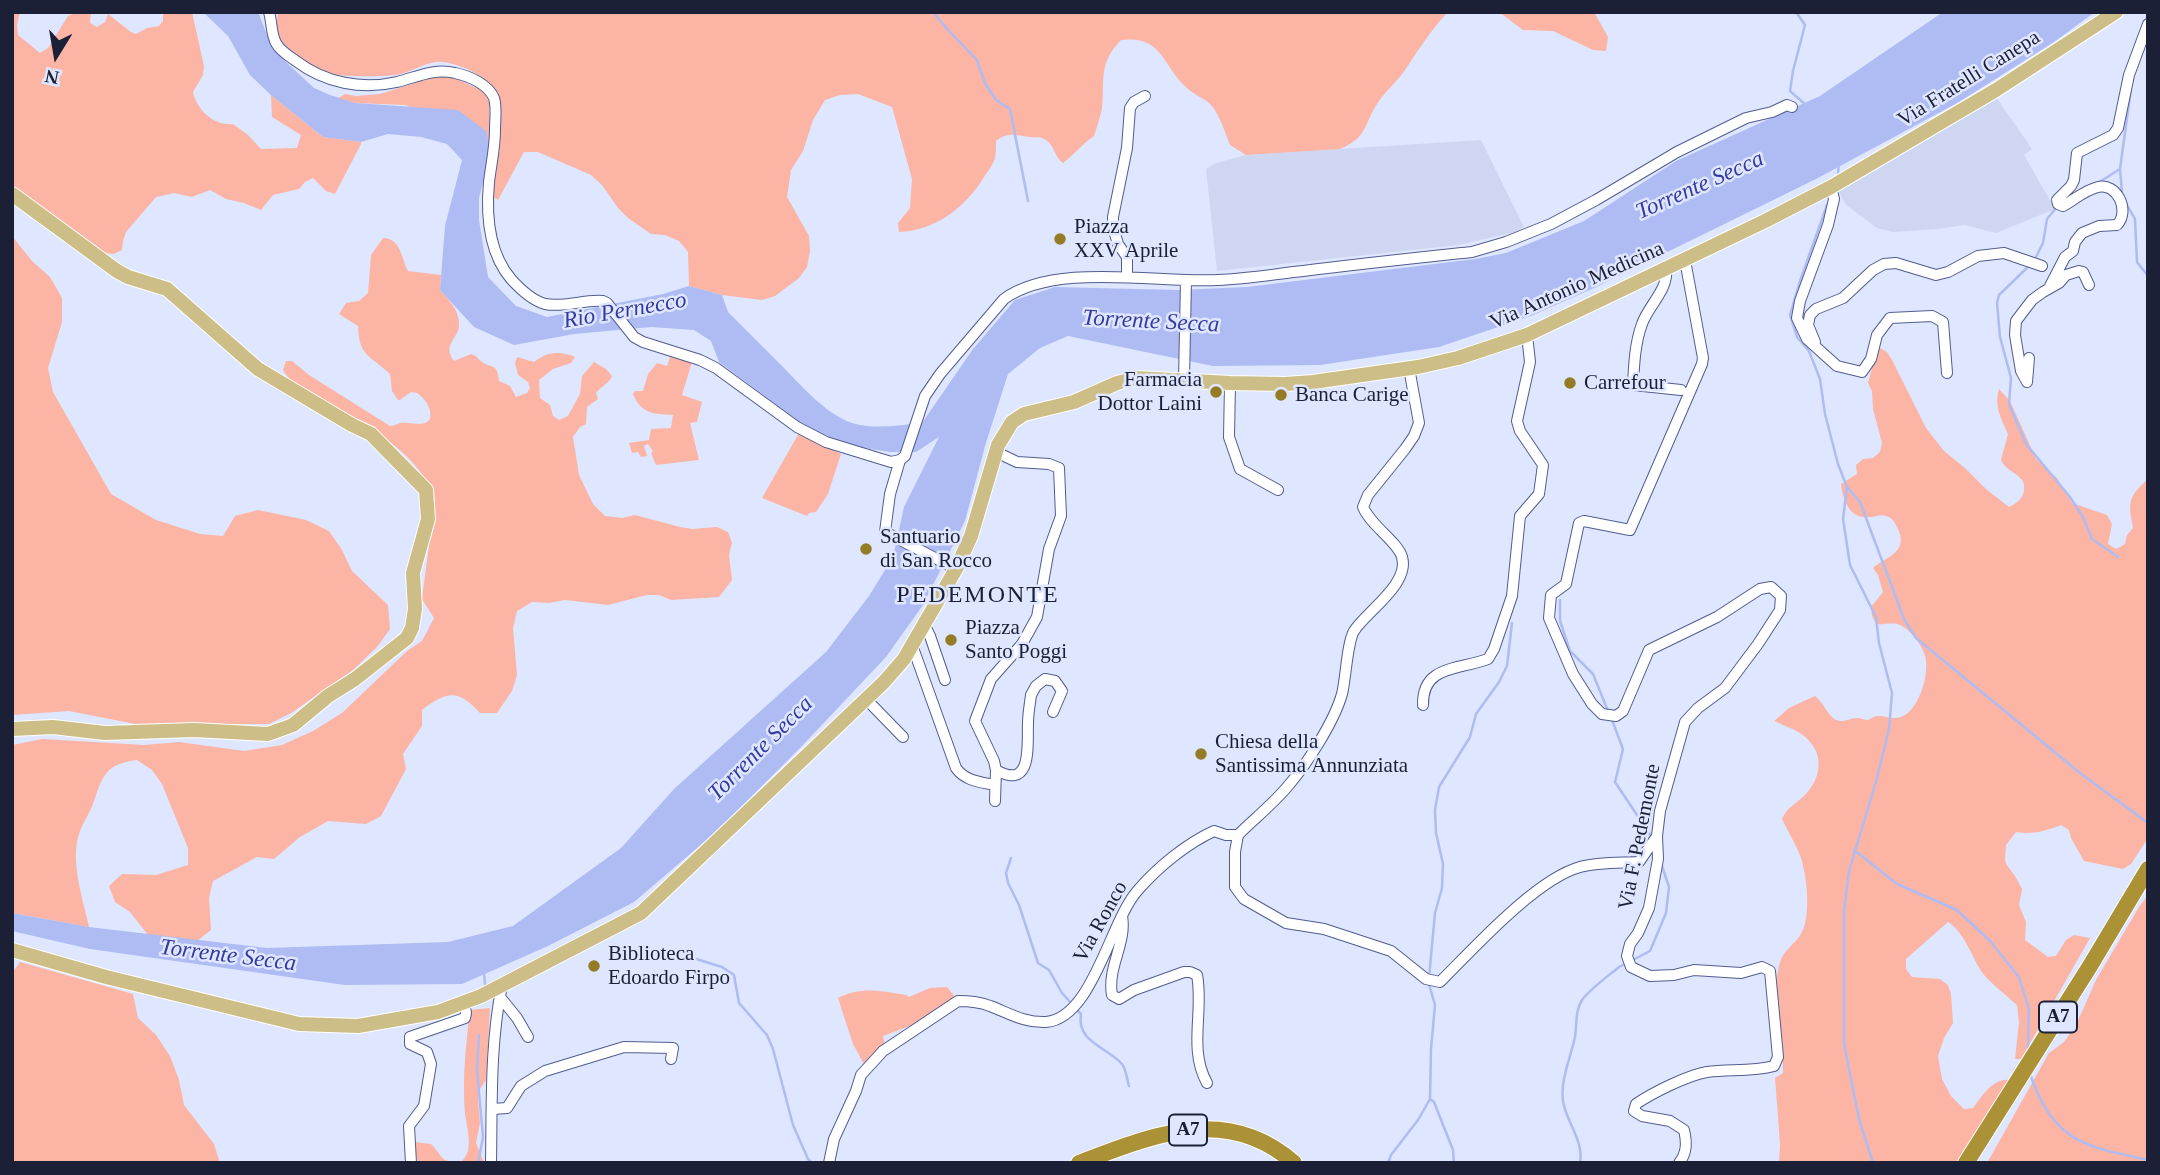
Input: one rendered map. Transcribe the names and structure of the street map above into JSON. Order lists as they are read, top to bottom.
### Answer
{
  "streets": {
    "highway": ["A7"],
    "main road": ["Via Fratelli Canepa", "Via Antonio Medicina"],
    "street": ["Via F. Pedemonte", "Via Ronco"]
  },
  "crossings": [
    ["Via Fratelli Canepa", "Via Antonio Medicina"],
    ["Via Antonio Medicina", "Via F. Pedemonte"]
  ],
  "districts": ["PEDEMONTE"],
  "water": ["Torrente Secca", "Rio Pernecco"],
  "places": [
    "Piazza XXV Aprile",
    "Carrefour",
    "Farmacia Dottor Laini",
    "Banca Carige",
    "Santuario di San Rocco",
    "Piazza Santo Poggi",
    "Chiesa della Santissima Annunziata",
    "Biblioteca Edoardo Firpo"
  ],
  "north": "bottom"
}
